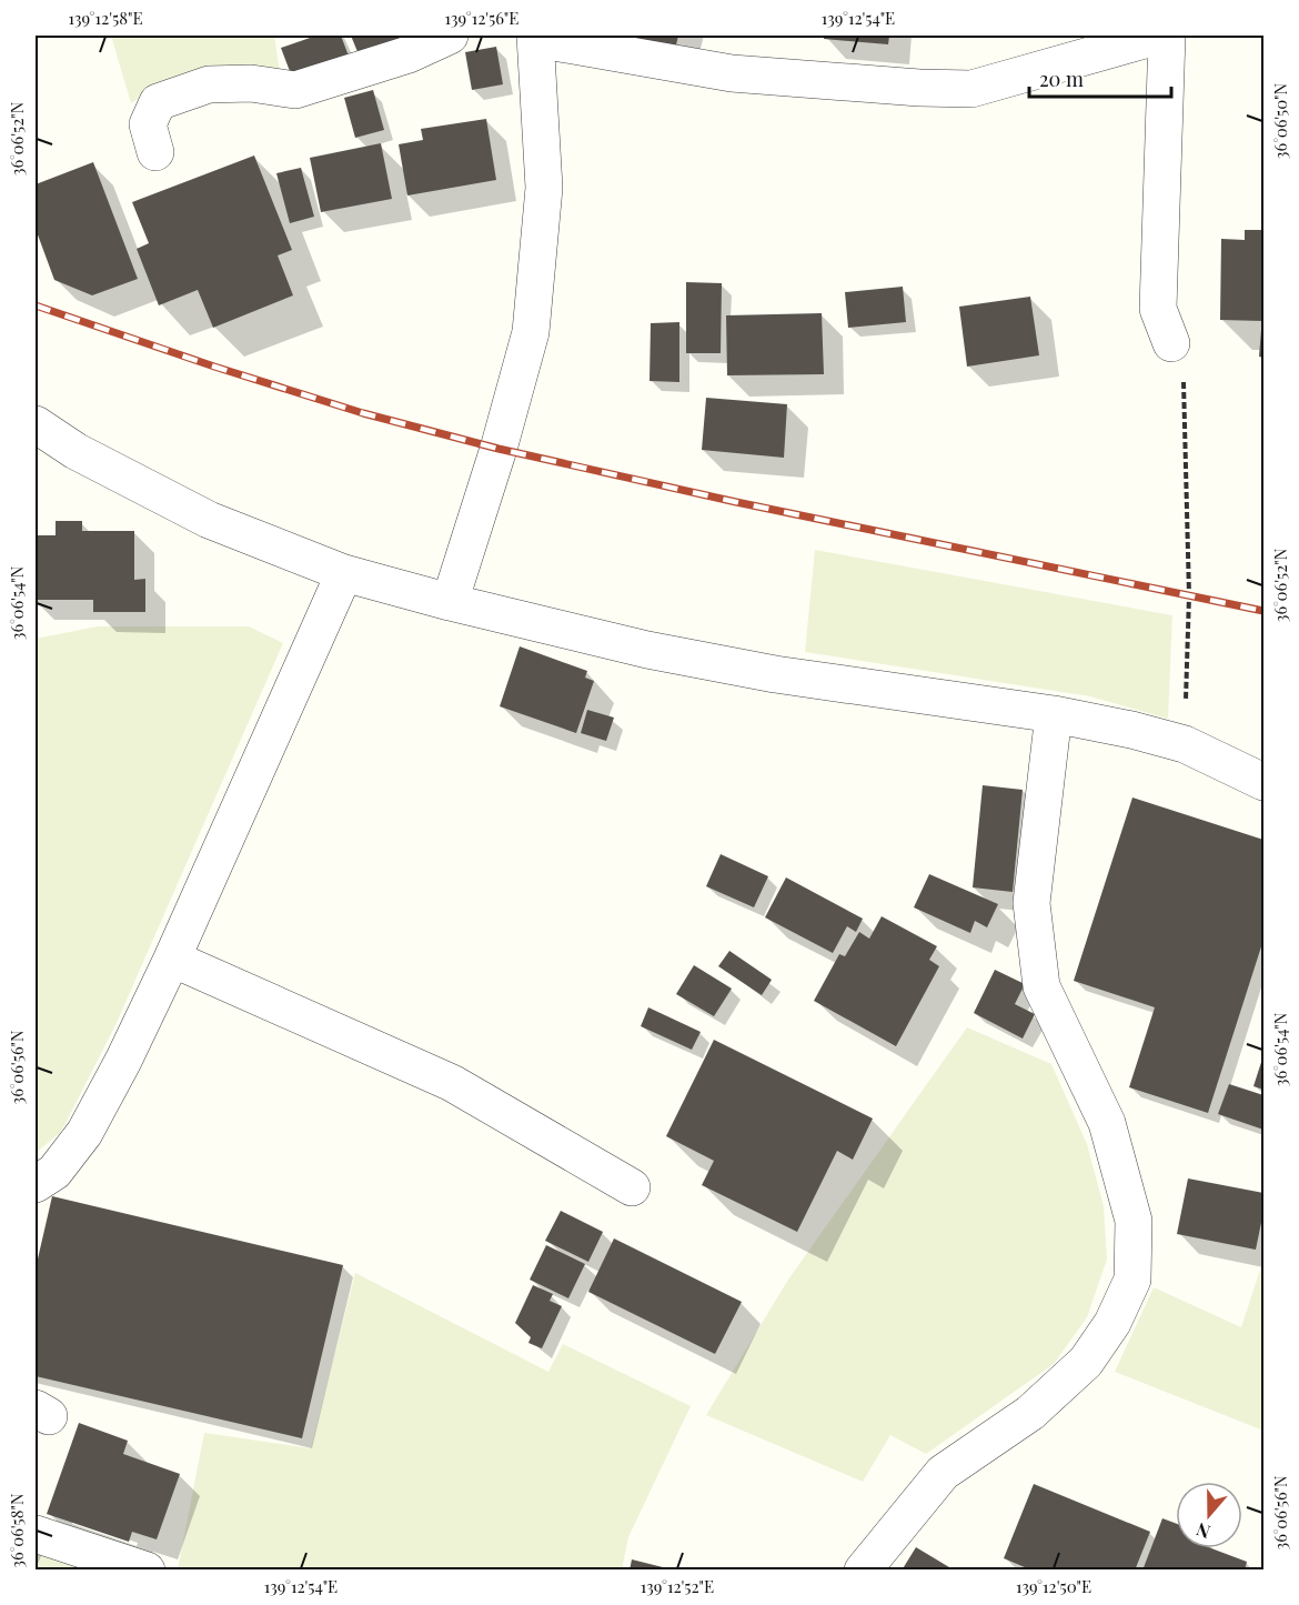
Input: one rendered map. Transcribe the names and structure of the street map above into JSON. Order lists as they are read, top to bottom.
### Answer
{
  "scale_bar": "20 m",
  "north": "bottom",
  "coordinates": [
    "139°12'58\"E",
    "139°12'56\"E",
    "139°12'54\"E",
    "36°06'50\"N",
    "36°06'52\"N",
    "36°06'54\"N",
    "36°06'56\"N",
    "36°06'58\"N",
    "139°12'52\"E",
    "139°12'50\"E"
  ]
}
